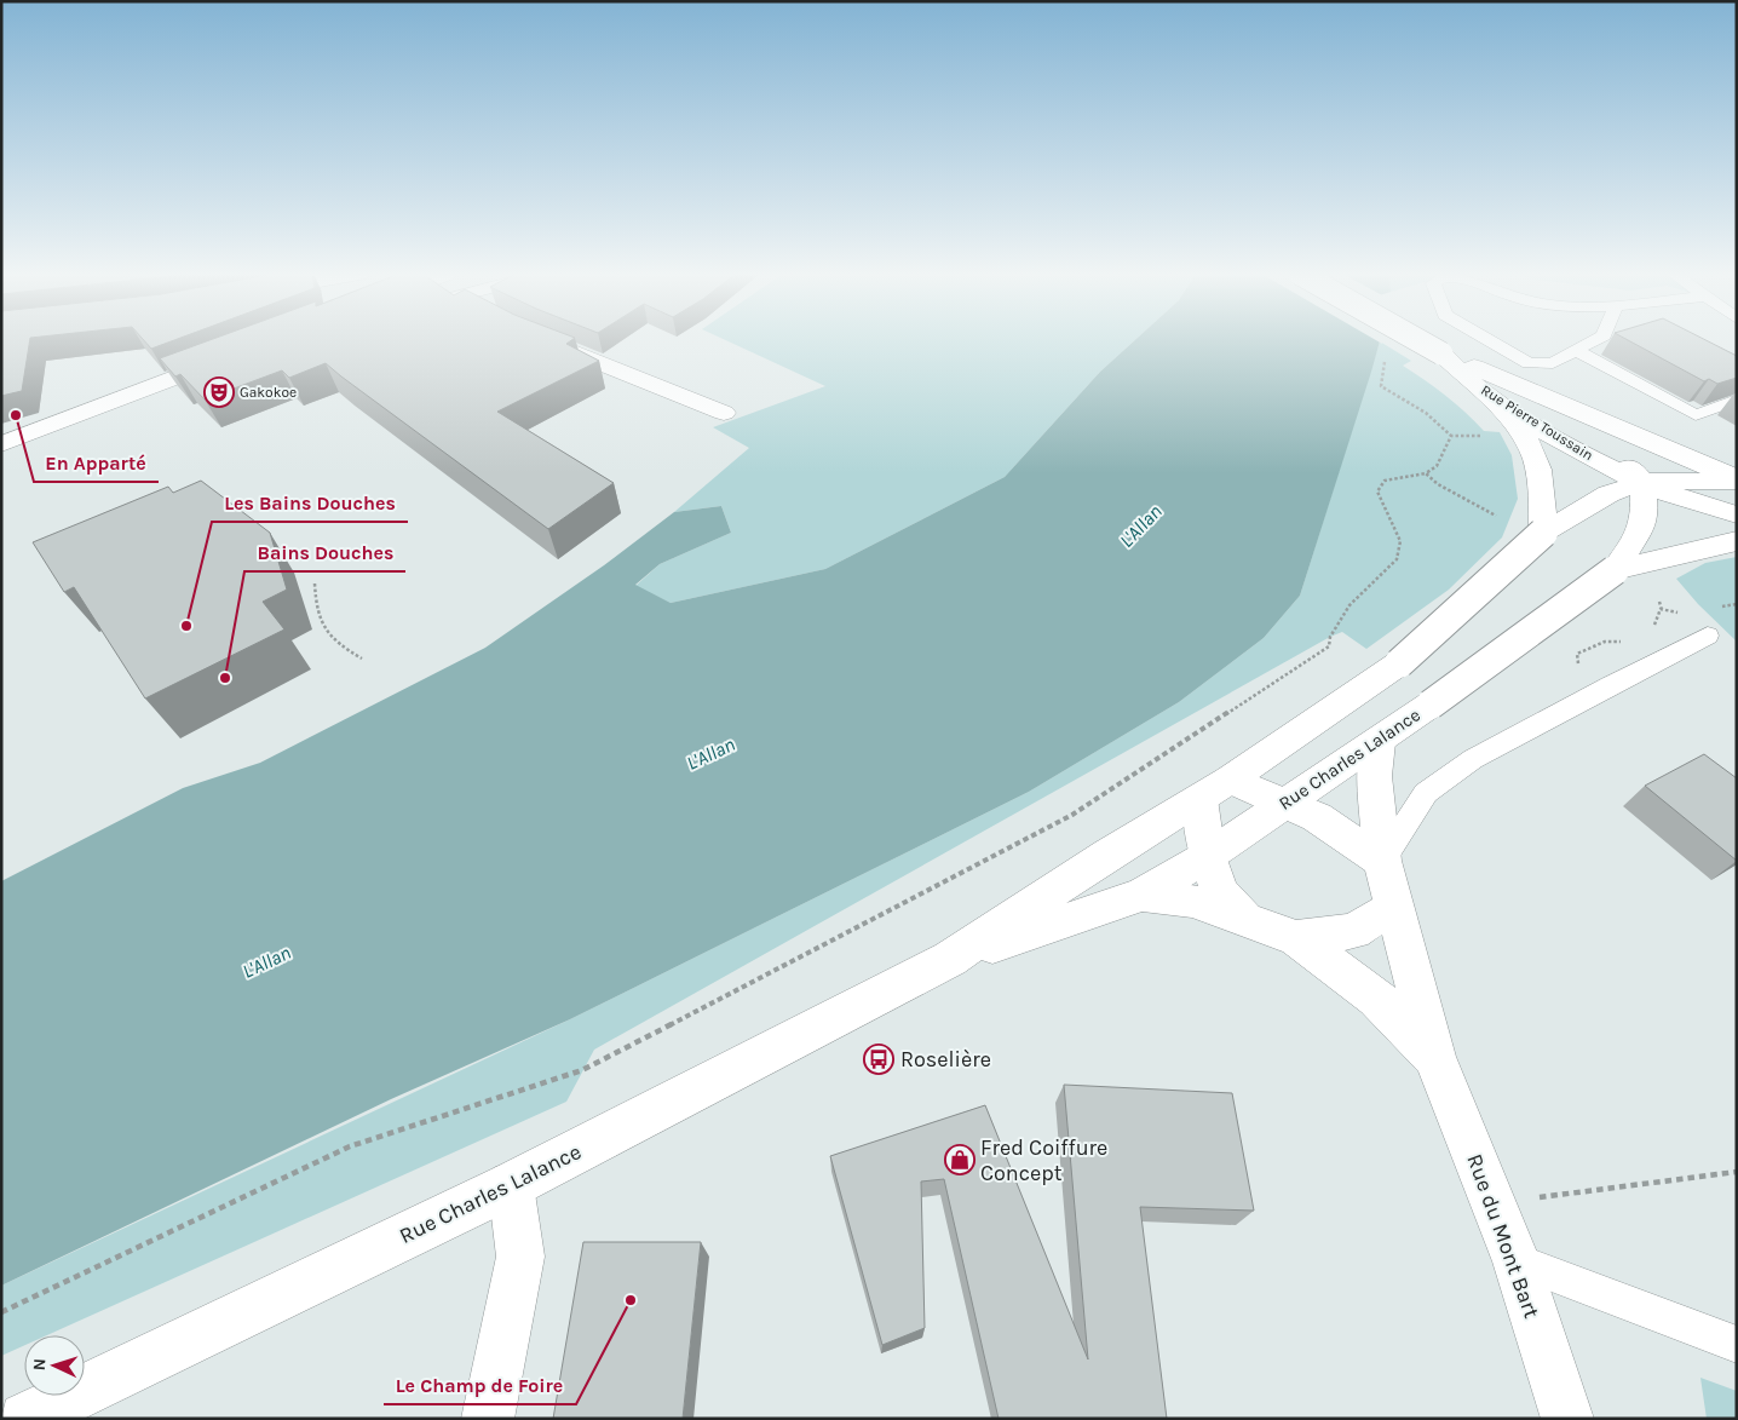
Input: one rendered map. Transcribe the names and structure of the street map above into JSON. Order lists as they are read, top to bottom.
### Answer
{
  "streets": {
    "main road": ["Rue Pierre Toussain", "Rue Charles Lalance", "Rue du Mont Bart"]
  },
  "crossings": [
    ["Rue Pierre Toussain", "Rue Charles Lalance"],
    ["Rue Charles Lalance", "Rue du Mont Bart"]
  ],
  "water": ["L'Allan"],
  "places": {
    "theatre": ["Gakokoe"],
    "other": [
      "En Apparté",
      "Les Bains Douches",
      "Bains Douches",
      "Le Champ de Foire"
    ],
    "bus stop": ["Roselière"],
    "shop": ["Fred Coiffure Concept"]
  },
  "north": "left"
}
